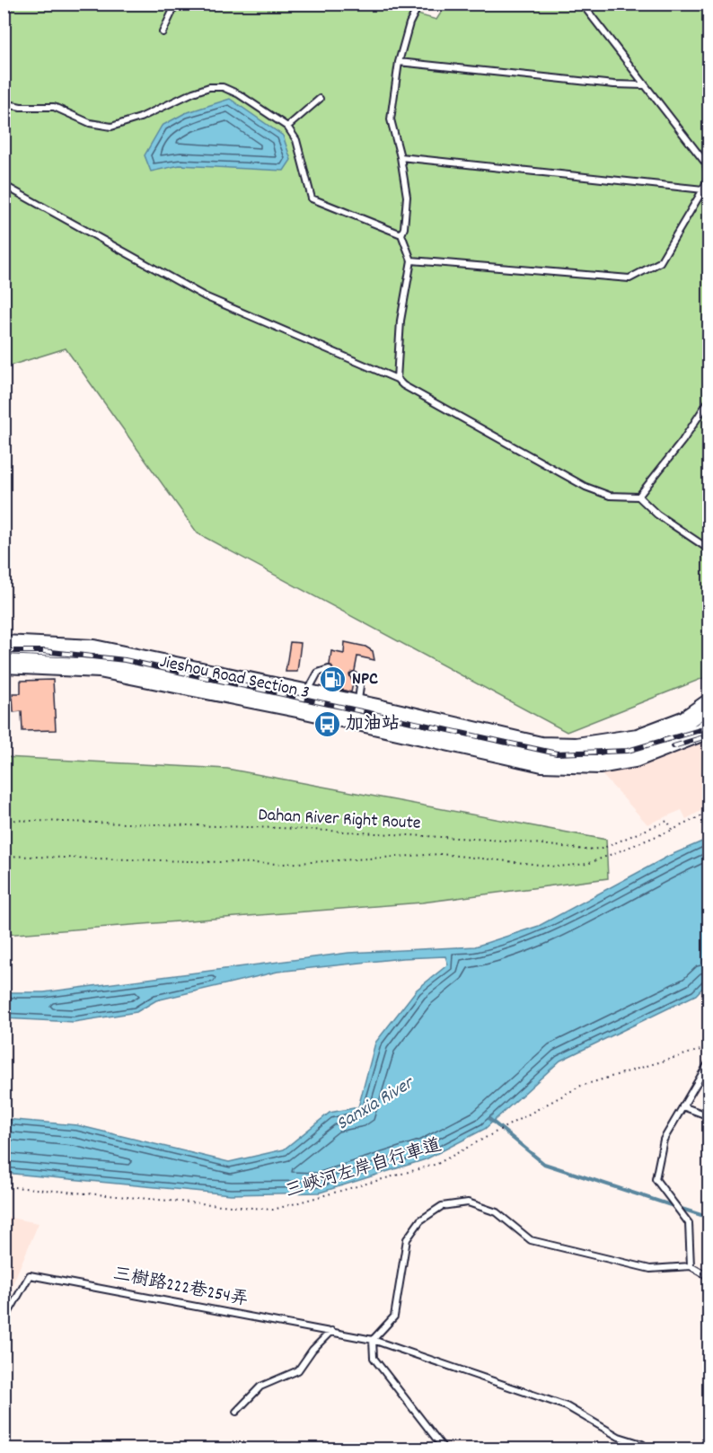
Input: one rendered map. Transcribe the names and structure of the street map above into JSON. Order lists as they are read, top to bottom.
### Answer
{
  "streets": {
    "main road": ["Jieshou Road Section 3"],
    "lane": ["三樹路222巷254弄"],
    "path": ["Dahan River Right Route", "三峽河左岸自行車道"]
  },
  "water": ["Sanxia River"],
  "places": {
    "fuel station": ["NPC"],
    "bus stop": ["加油站"]
  }
}
